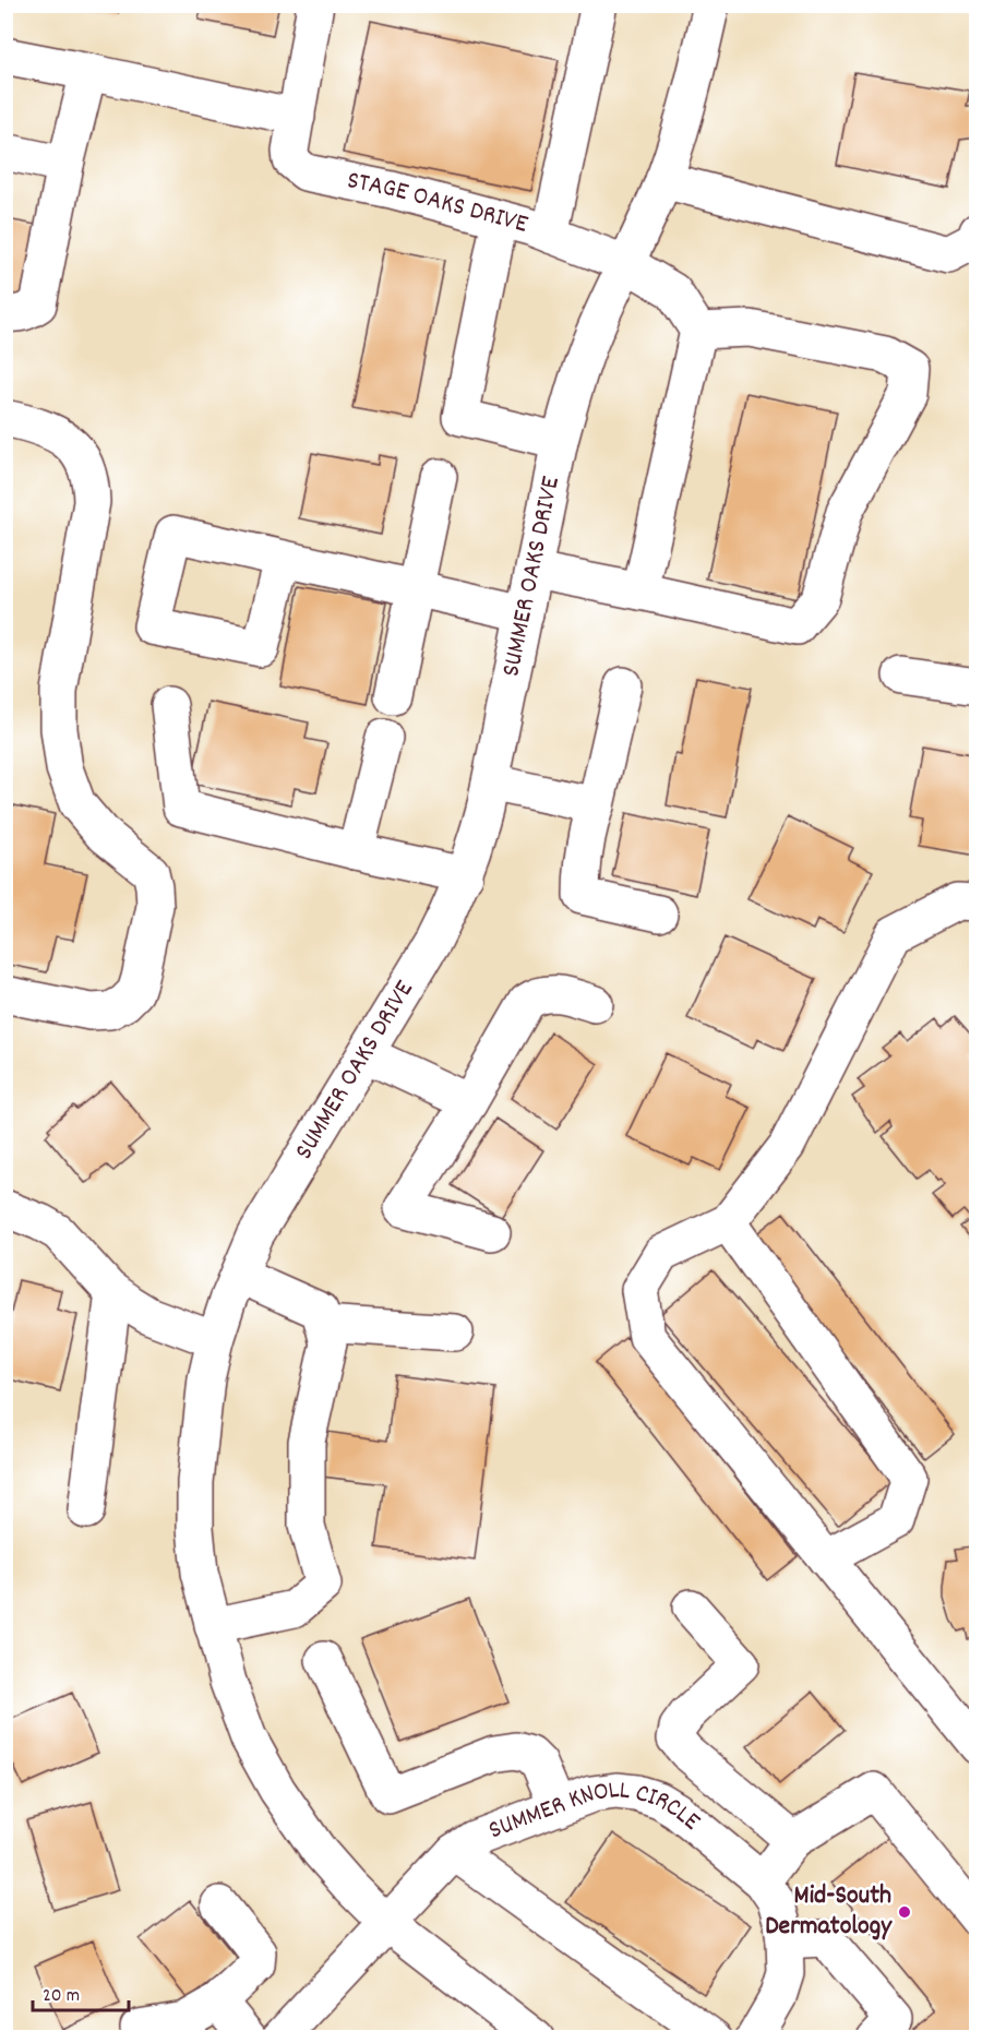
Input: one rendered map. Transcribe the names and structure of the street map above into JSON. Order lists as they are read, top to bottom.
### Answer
{
  "streets": {
    "street": ["STAGE OAKS DRIVE", "SUMMER OAKS DRIVE", "SUMMER KNOLL CIRCLE"]
  },
  "crossings": [
    ["STAGE OAKS DRIVE", "SUMMER OAKS DRIVE"],
    ["SUMMER OAKS DRIVE", "SUMMER KNOLL CIRCLE"]
  ],
  "places": ["Mid-South Dermatology"],
  "scale_bar": "20 m"
}
